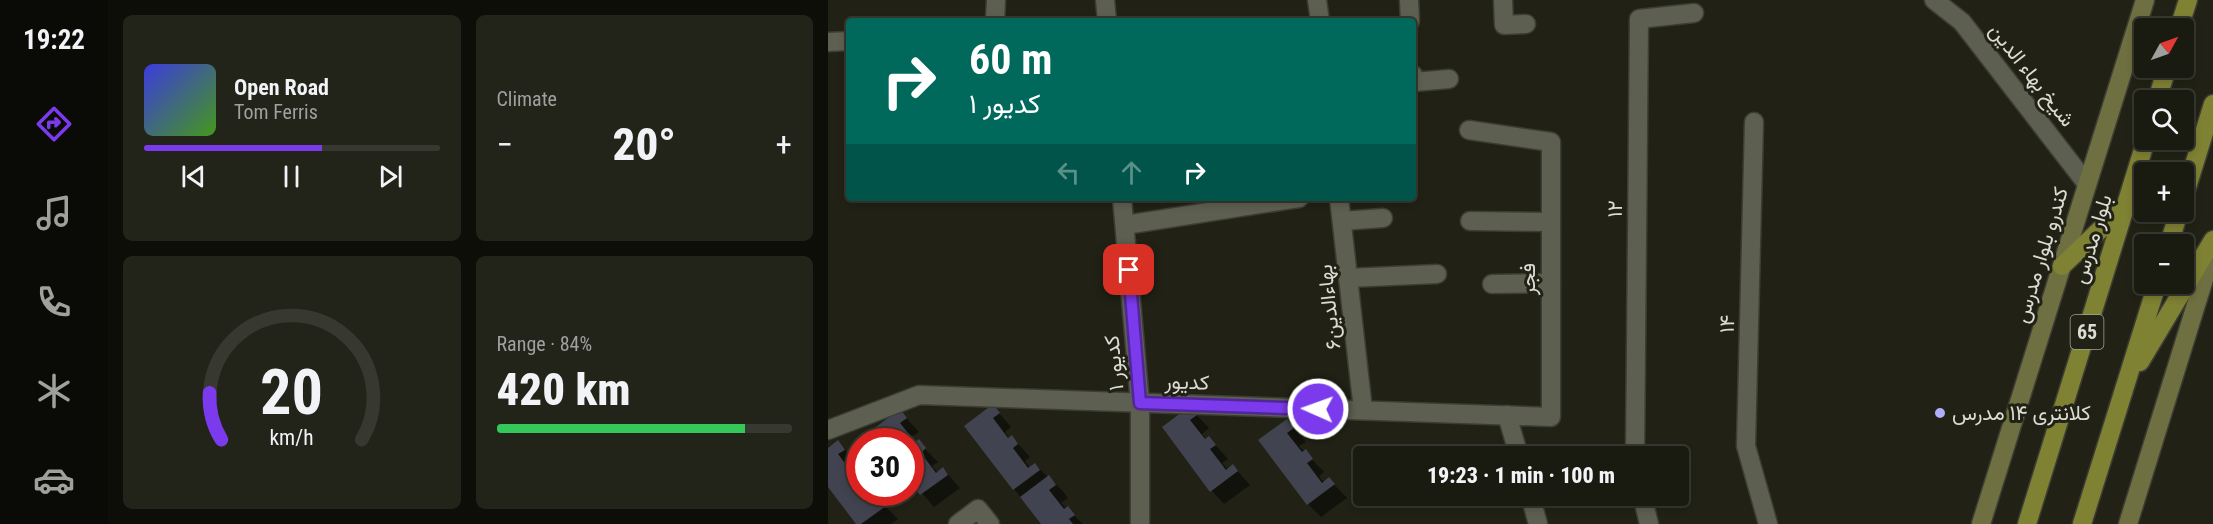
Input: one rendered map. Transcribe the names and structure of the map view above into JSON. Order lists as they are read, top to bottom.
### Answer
{
  "streets": {
    "main road": ["بلوار مدرس", "کندرو بلوار مدرس", "65"],
    "street": [
      "شیخ بهاء الدین",
      "۱۲",
      "فجر",
      "۶بهاءالدين",
      "۱۴",
      "کدیور ۱",
      "کدیور"
    ]
  },
  "crossings": [
    ["شیخ بهاء الدین", "کندرو بلوار مدرس"],
    ["فجر", "کدیور"],
    ["۶بهاءالدين", "کدیور"],
    ["کدیور ۱", "کدیور"]
  ],
  "places": ["کلانتری ۱۴ مدرس"],
  "north": "top right",
  "page": {
    "tabs": "19:22",
    "tile": [
      "Climate",
      ["Range · 84%", "420 km"]
    ],
    "map_buttons": ["+", "−"],
    "turn": ["60 m", "کدیور ۱"],
    "song": ["Open Road", "Tom Ferris"],
    "heat": ["−", "20°", "+"],
    "limit": "30",
    "trip": "19:23 · 1 min · 100 m",
    "gauge": ["20", "km/h"]
  }
}
